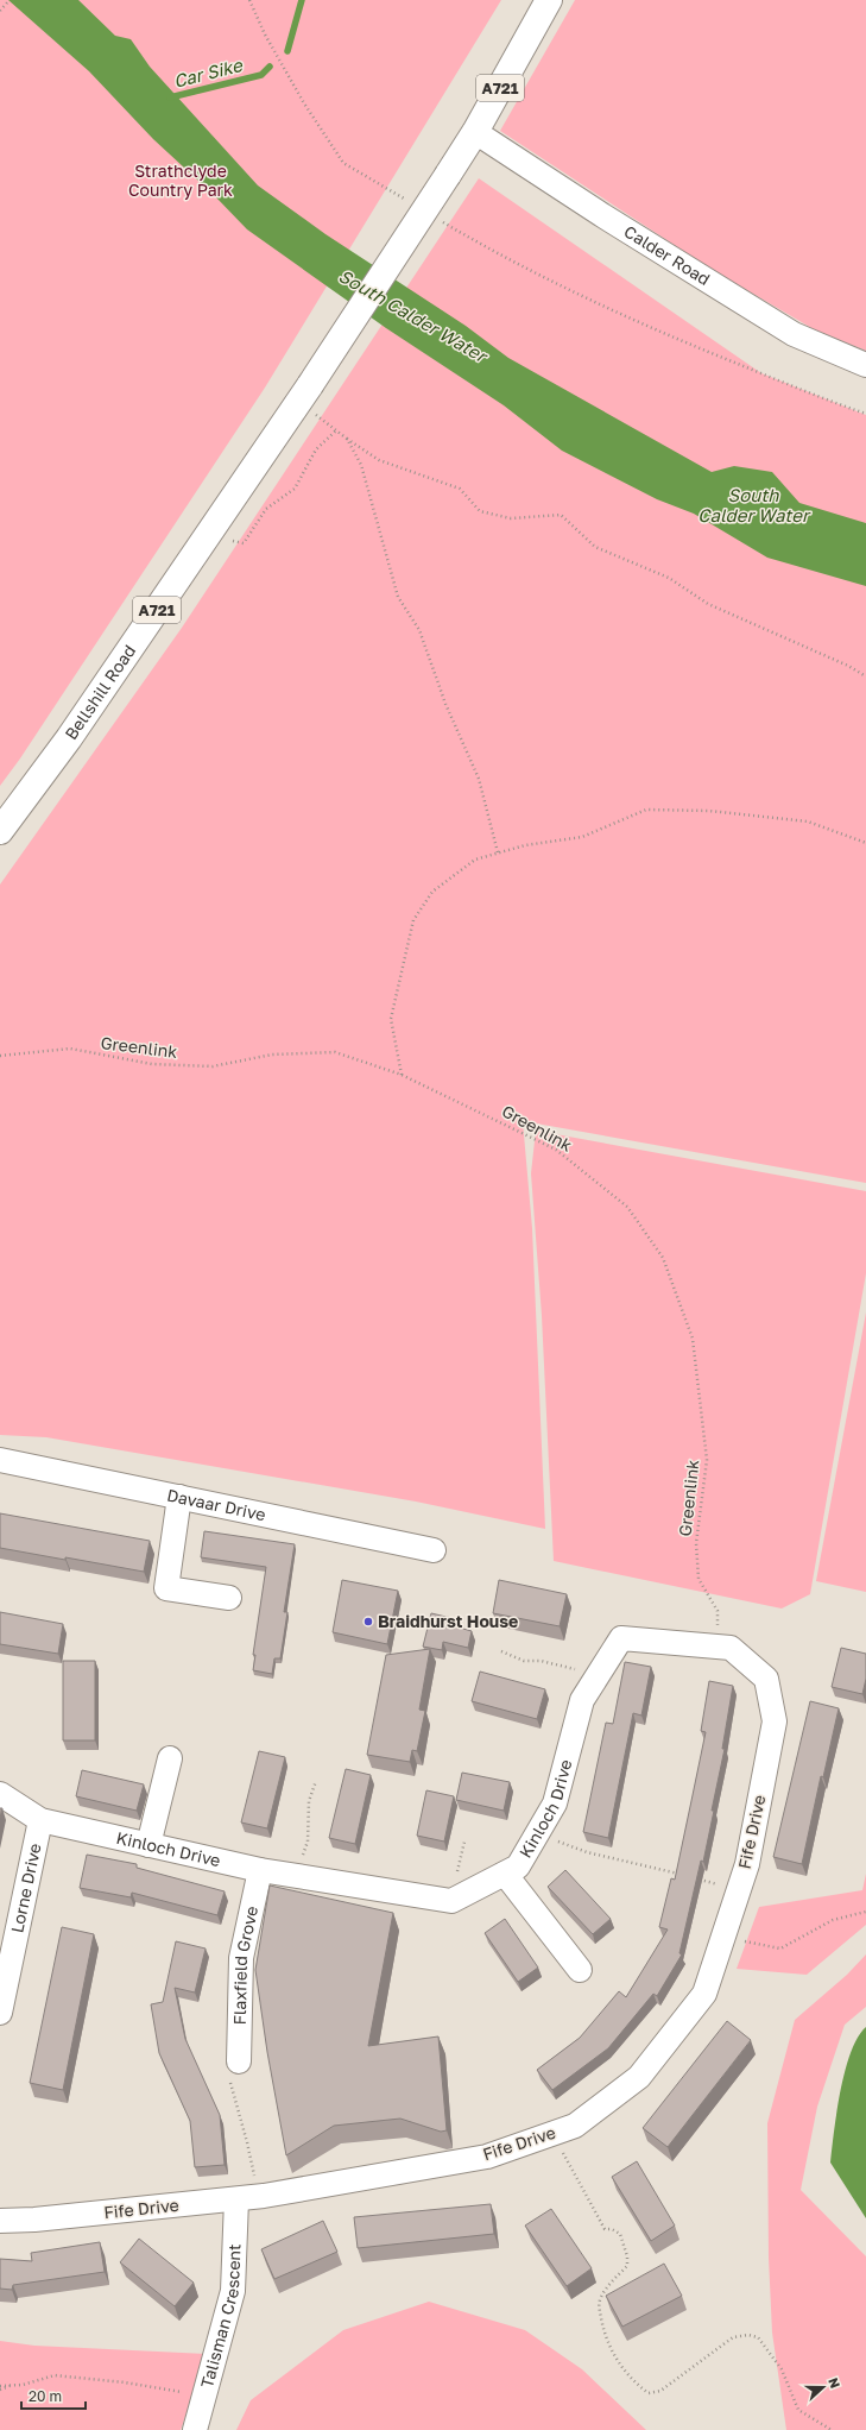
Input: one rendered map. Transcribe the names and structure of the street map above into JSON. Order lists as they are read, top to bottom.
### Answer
{
  "streets": {
    "main road": ["A721", "Bellshill Road"],
    "street": [
      "Calder Road",
      "Davaar Drive",
      "Kinloch Drive",
      "Fife Drive",
      "Lorne Drive",
      "Flaxfield Grove",
      "Talisman Crescent"
    ],
    "path": ["Greenlink"]
  },
  "crossings": [
    ["A721", "Calder Road"],
    ["A721", "Bellshill Road"],
    ["Greenlink", "Kinloch Drive"],
    ["Kinloch Drive", "Fife Drive"],
    ["Kinloch Drive", "Lorne Drive"],
    ["Kinloch Drive", "Flaxfield Grove"],
    ["Fife Drive", "Talisman Crescent"]
  ],
  "water": ["Car Sike", "South Calder Water"],
  "parks": ["Strathclyde Country Park"],
  "places": ["Braidhurst House"],
  "scale_bar": "20 m",
  "north": "right"
}
